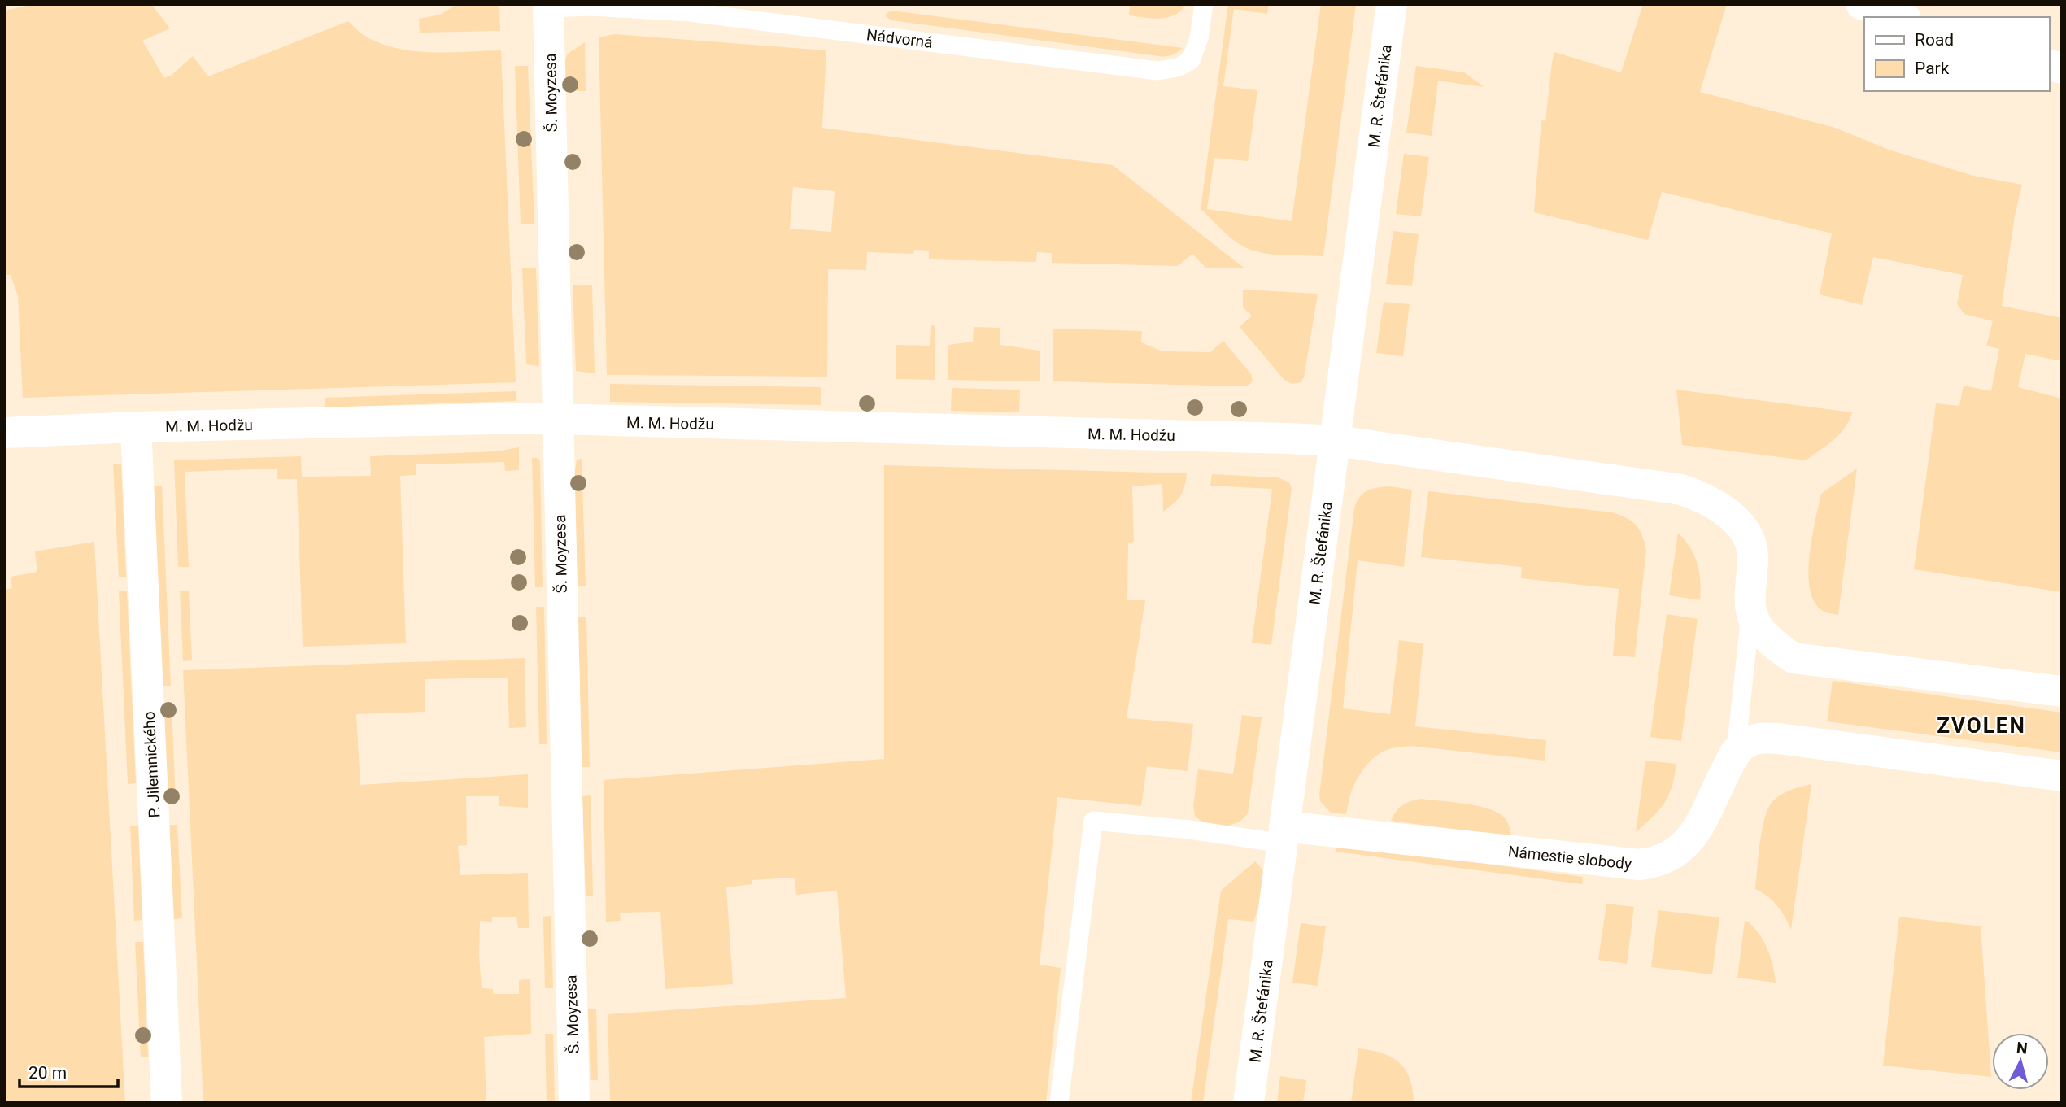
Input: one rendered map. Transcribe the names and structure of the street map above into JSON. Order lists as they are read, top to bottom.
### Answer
{
  "streets": {
    "street": [
      "Š. Moyzesa",
      "M. R. Štefánika",
      "M. M. Hodžu",
      "P. Jilemnického",
      "Námestie slobody"
    ],
    "lane": ["Nádvorná"]
  },
  "crossings": [
    ["Nádvorná", "Š. Moyzesa"],
    ["Š. Moyzesa", "M. M. Hodžu"],
    ["M. R. Štefánika", "M. M. Hodžu"],
    ["M. R. Štefánika", "Námestie slobody"],
    ["M. M. Hodžu", "P. Jilemnického"]
  ],
  "districts": ["ZVOLEN"],
  "legend": ["Road", "Park"],
  "scale_bar": "20 m",
  "north": "top"
}
